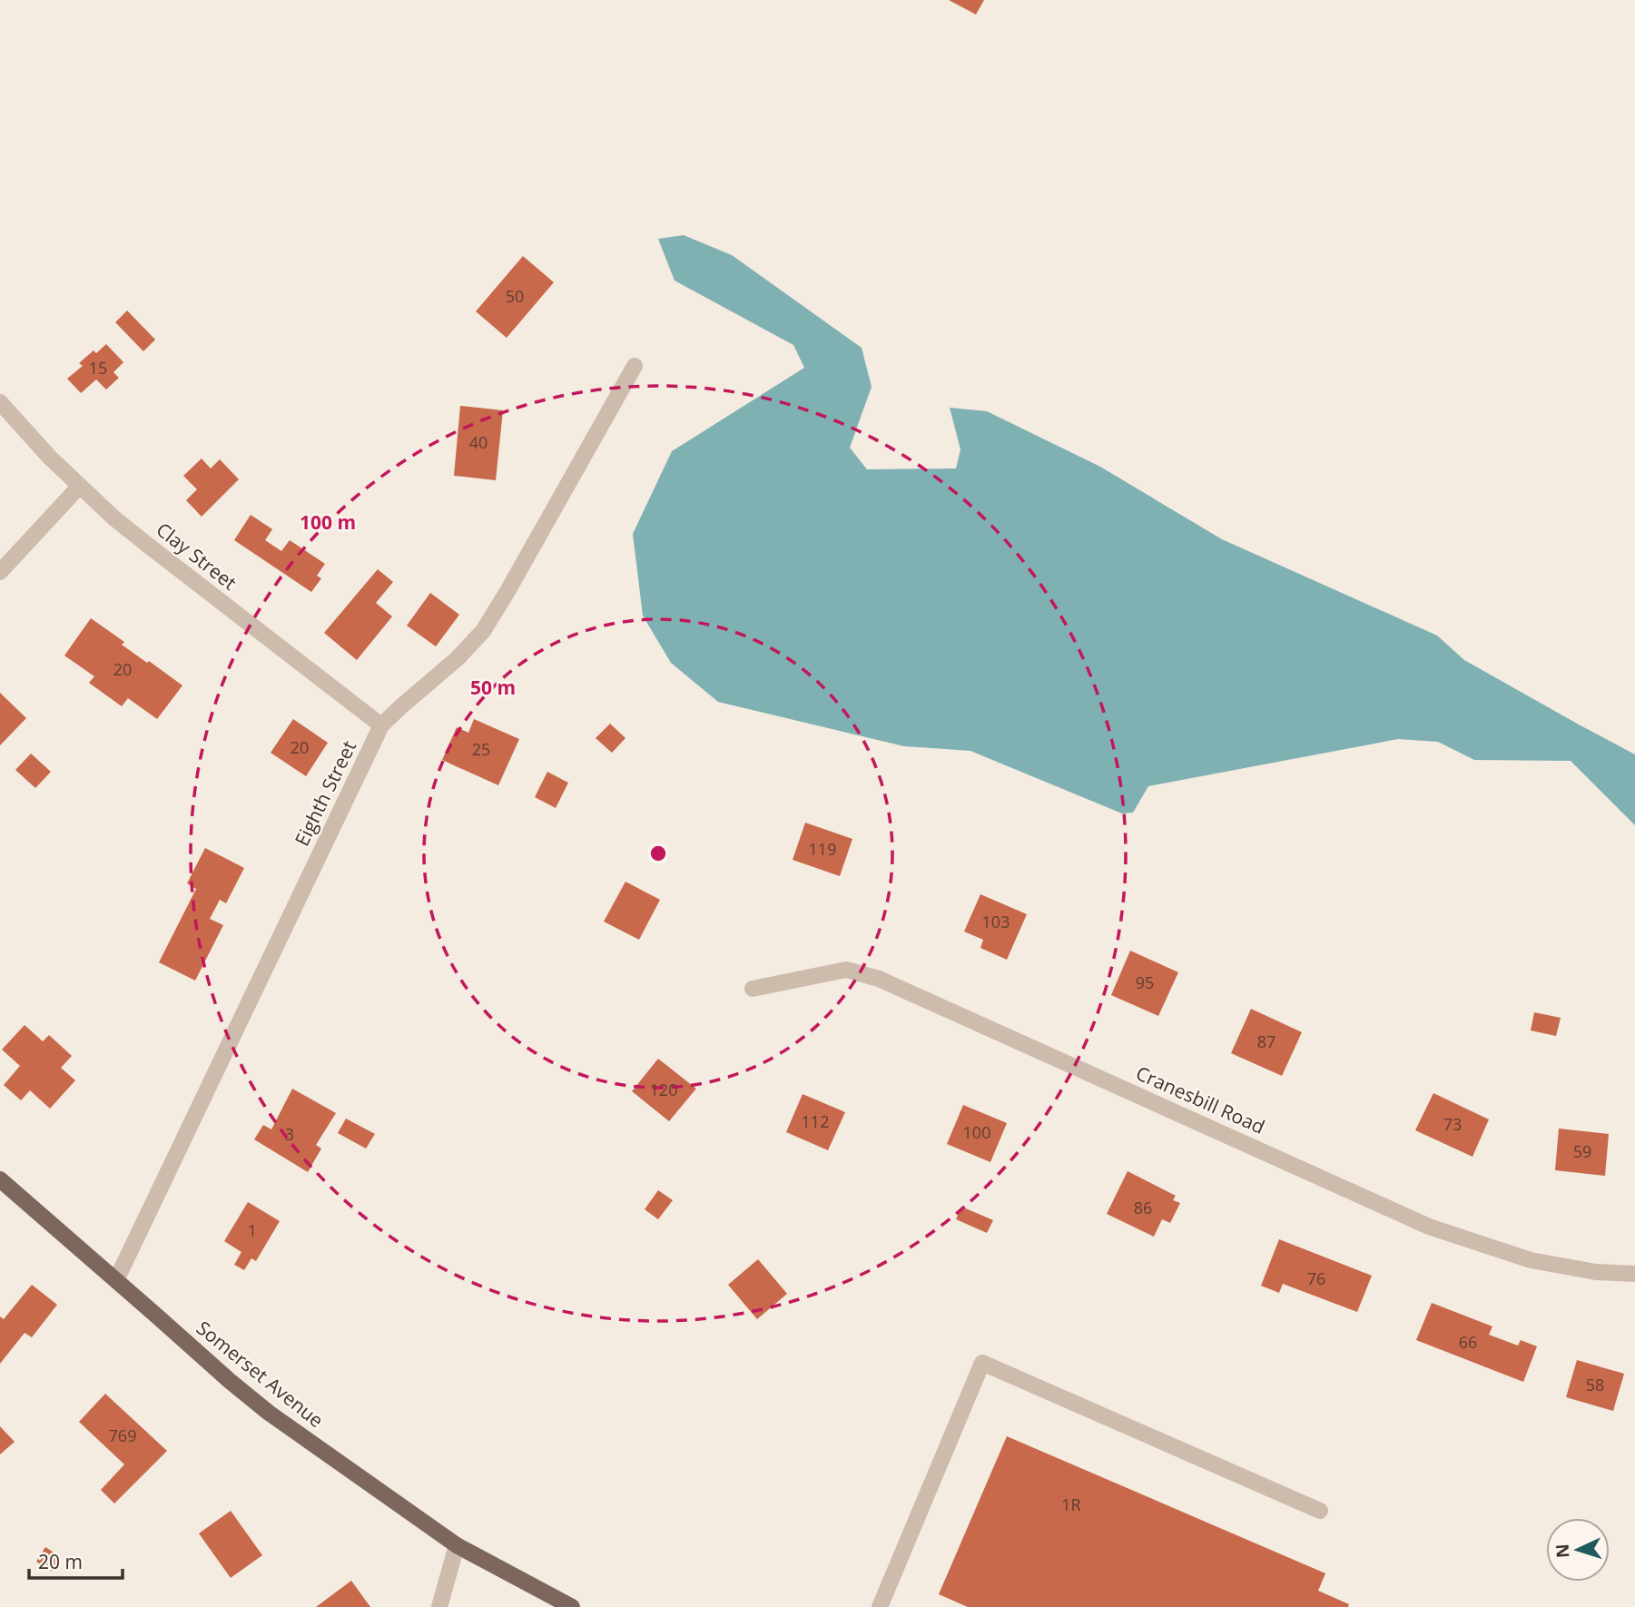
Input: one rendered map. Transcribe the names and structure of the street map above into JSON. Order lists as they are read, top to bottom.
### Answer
{
  "streets": {
    "main road": ["Somerset Avenue"],
    "street": ["Clay Street", "Eighth Street", "Cranesbill Road"]
  },
  "crossings": [
    ["Clay Street", "Eighth Street"],
    ["Eighth Street", "Somerset Avenue"]
  ],
  "house_numbers": [
    "50",
    "15",
    "40",
    "20",
    "20",
    "25",
    "119",
    "103",
    "95",
    "87",
    "120",
    "112",
    "73",
    "100",
    "3",
    "59",
    "86",
    "1",
    "76",
    "66",
    "58",
    "769",
    "1R"
  ],
  "scale_bar": "20 m",
  "north": "left",
  "rings": ["100 m", "50 m"]
}
